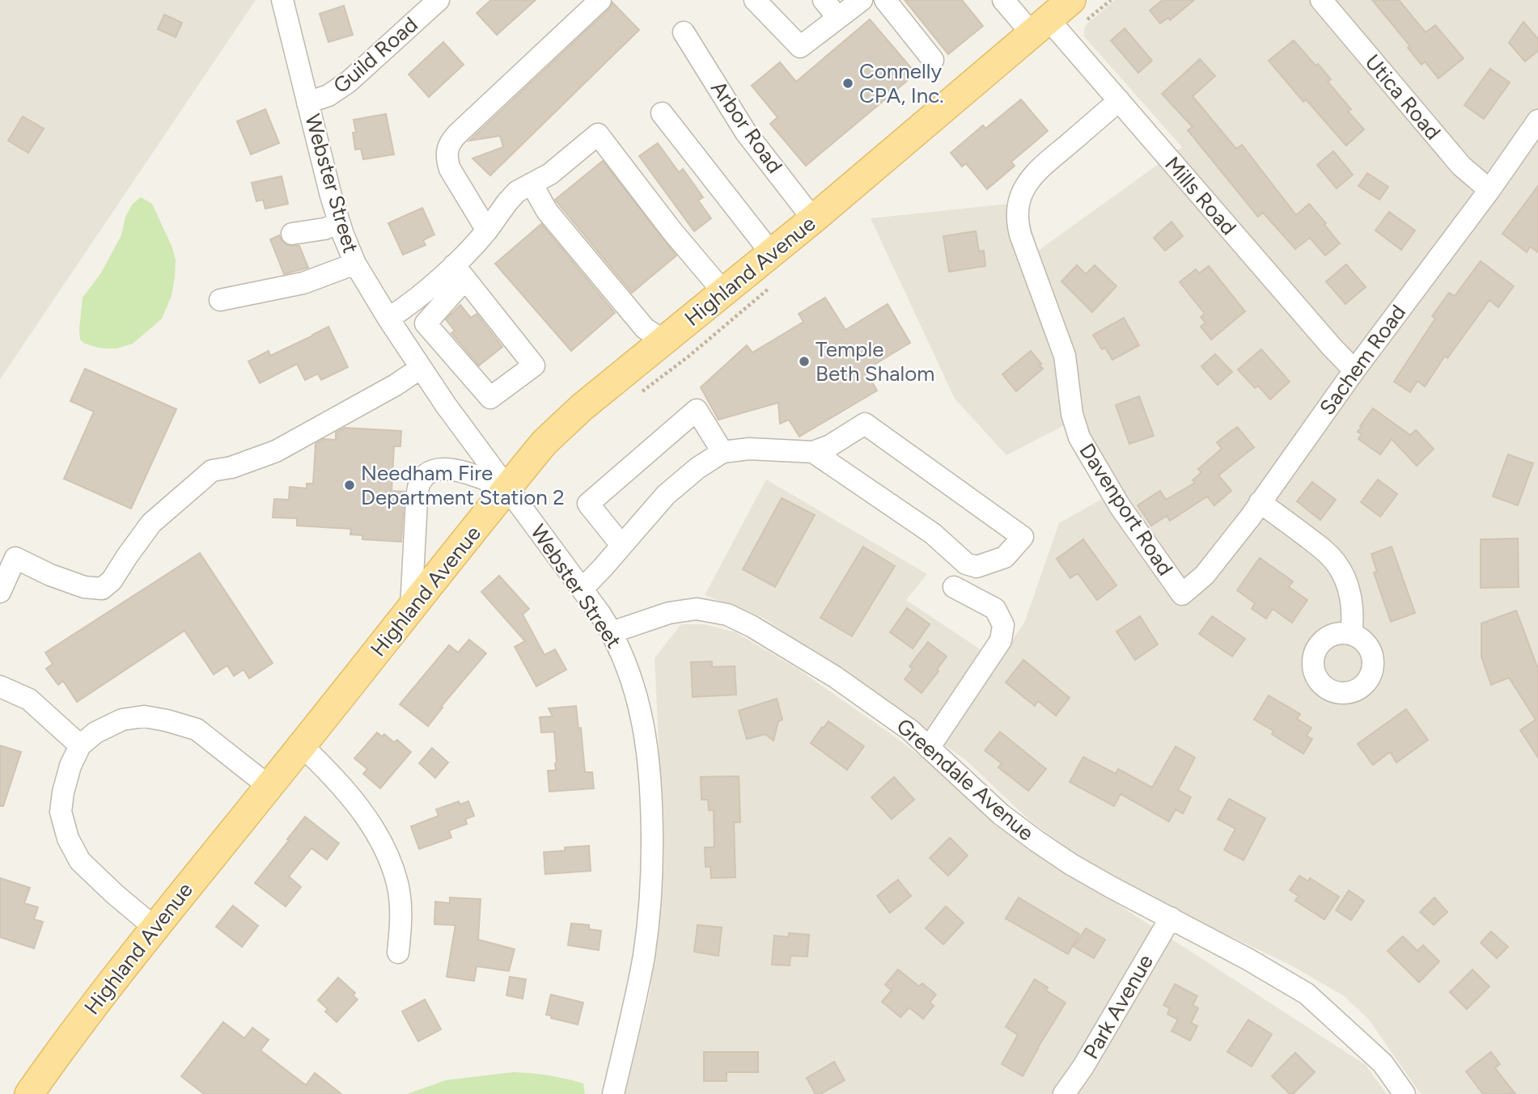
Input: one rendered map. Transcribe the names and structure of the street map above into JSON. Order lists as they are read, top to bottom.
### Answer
{
  "streets": {
    "main road": ["Highland Avenue"],
    "street": [
      "Guild Road",
      "Utica Road",
      "Arbor Road",
      "Webster Street",
      "Mills Road",
      "Sachem Road",
      "Davenport Road",
      "Greendale Avenue",
      "Park Avenue"
    ]
  },
  "crossings": [
    ["Guild Road", "Webster Street"],
    ["Utica Road", "Sachem Road"],
    ["Arbor Road", "Highland Avenue"],
    ["Webster Street", "Highland Avenue"],
    ["Webster Street", "Greendale Avenue"],
    ["Mills Road", "Highland Avenue"],
    ["Mills Road", "Sachem Road"],
    ["Mills Road", "Davenport Road"],
    ["Sachem Road", "Davenport Road"],
    ["Greendale Avenue", "Park Avenue"]
  ],
  "places": ["Connelly CPA, Inc.", "Temple Beth Shalom", "Needham Fire Department Station 2"]
}
